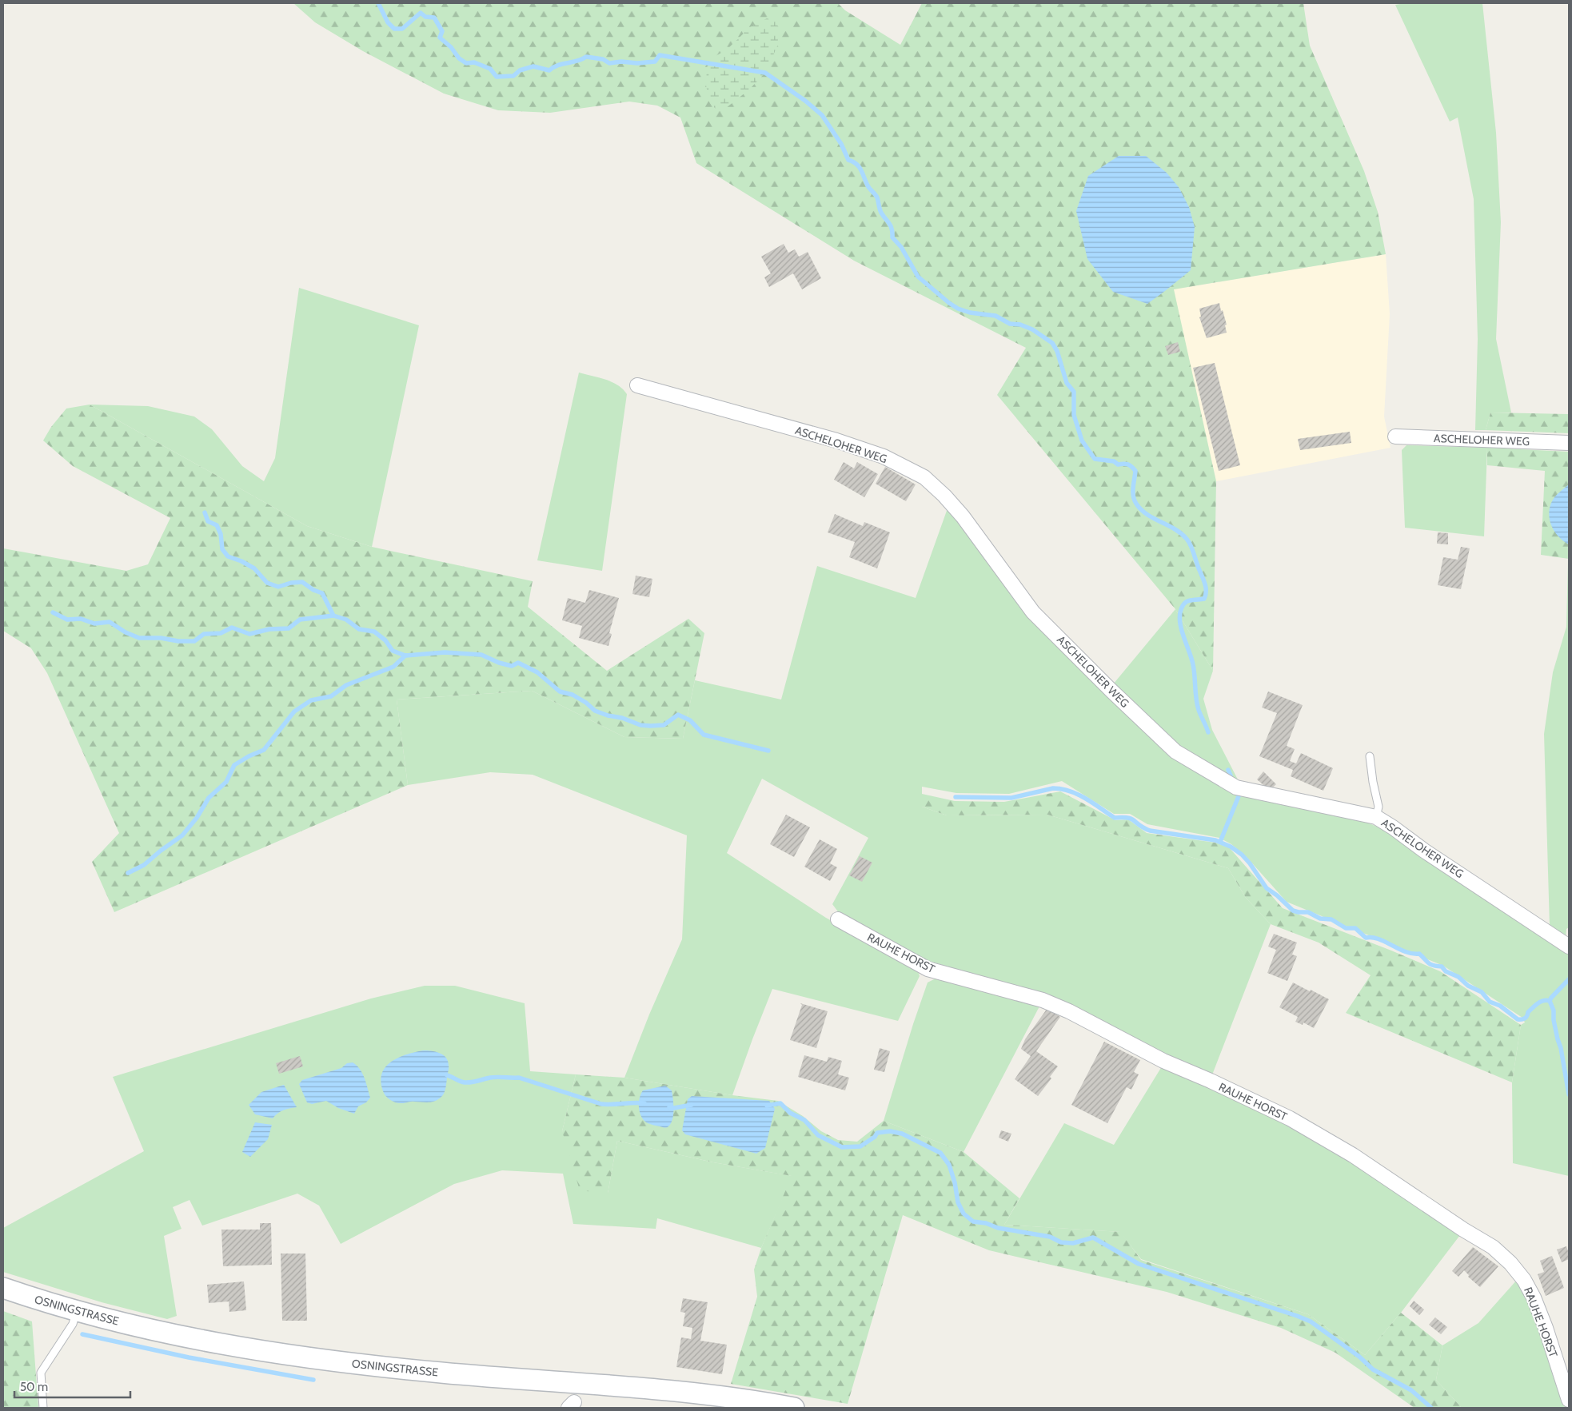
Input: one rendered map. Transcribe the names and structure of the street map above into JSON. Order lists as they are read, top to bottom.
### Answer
{
  "streets": {
    "street": ["ASCHELOHER WEG", "RAUHE HORST", "OSNINGSTRASSE"]
  },
  "scale_bar": "50 m"
}
